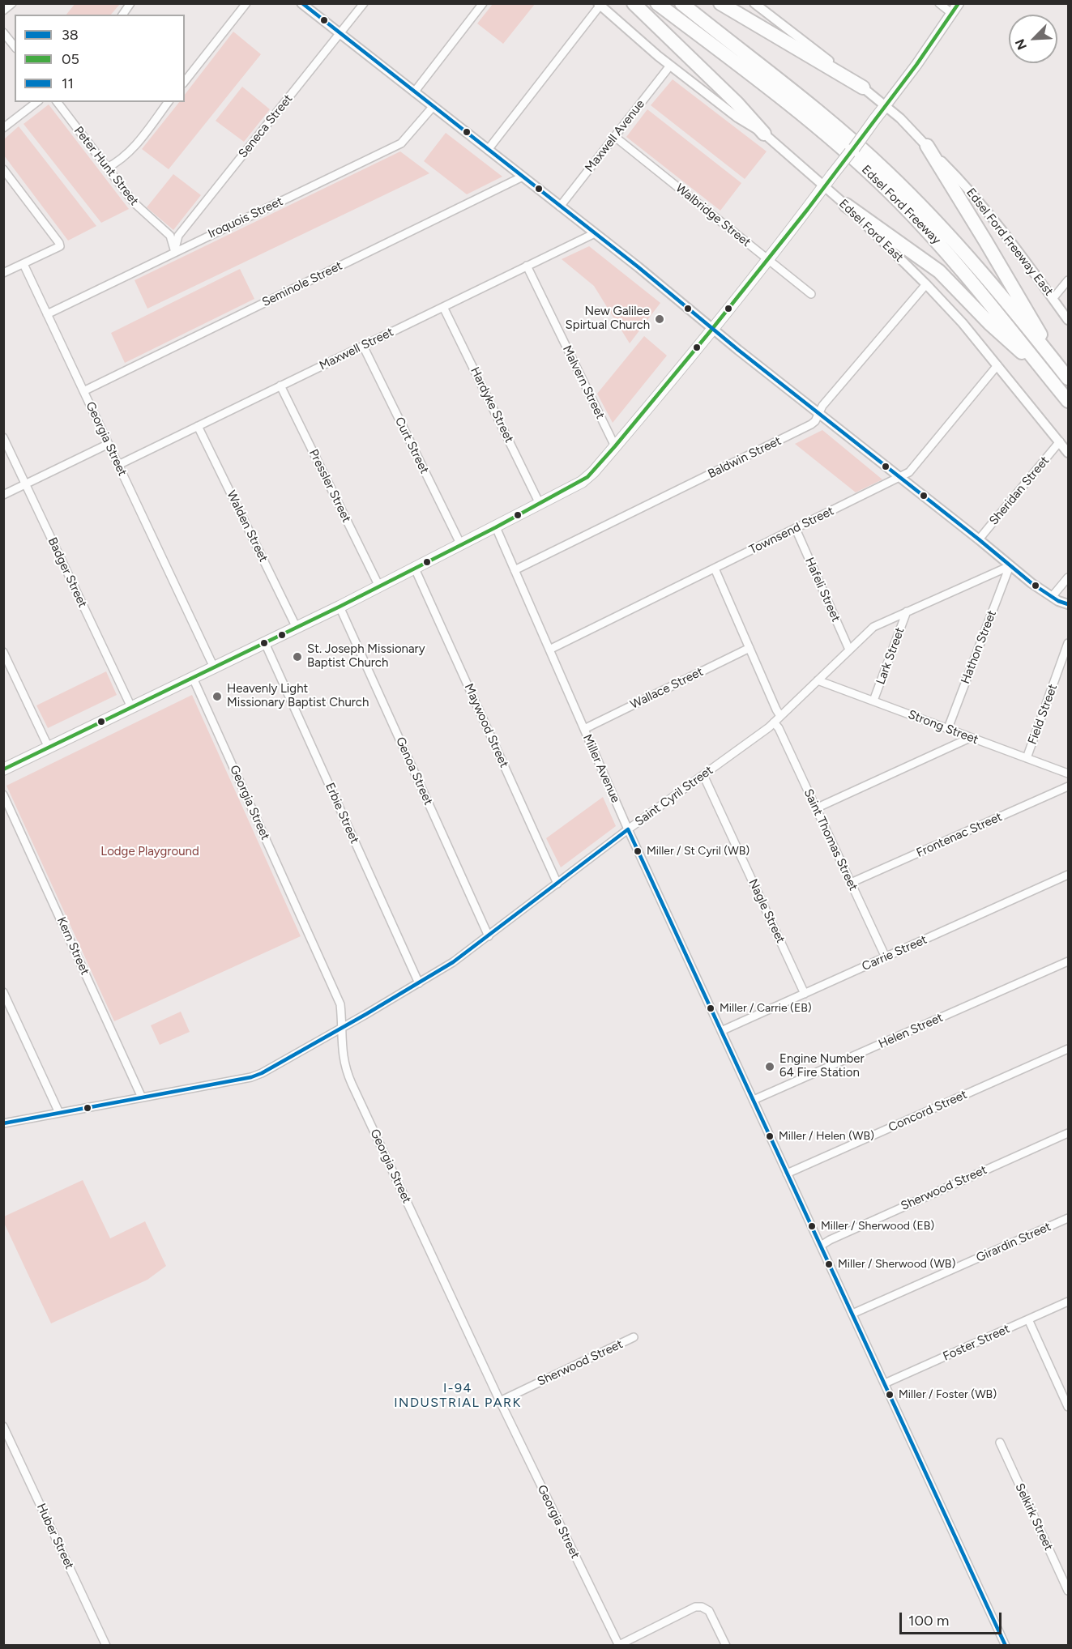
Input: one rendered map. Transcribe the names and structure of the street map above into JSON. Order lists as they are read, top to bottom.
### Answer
{
  "streets": {
    "highway": ["Edsel Ford Freeway"],
    "street": [
      "Seneca Street",
      "Maxwell Avenue",
      "Peter Hunt Street",
      "Walbridge Street",
      "Iroquois Street",
      "Edsel Ford East",
      "Edsel Ford Freeway East",
      "Seminole Street",
      "Maxwell Street",
      "Malvern Street",
      "Hardyke Street",
      "Georgia Street",
      "Curt Street",
      "Baldwin Street",
      "Pressler Street",
      "Sheridan Street",
      "Walden Street",
      "Townsend Street",
      "Badger Street",
      "Hafeli Street",
      "Hathon Street",
      "Lark Street",
      "Wallace Street",
      "Field Street",
      "Maywood Street",
      "Strong Street",
      "Miller Avenue",
      "Genoa Street",
      "Saint Cyril Street",
      "Erbie Street",
      "Frontenac Street",
      "Saint Thomas Street",
      "Nagle Street",
      "Kern Street",
      "Carrie Street",
      "Helen Street",
      "Concord Street",
      "Sherwood Street",
      "Girardin Street",
      "Foster Street",
      "Selkirk Street",
      "Huber Street"
    ]
  },
  "crossings": [
    ["Seneca Street", "Peter Hunt Street"],
    ["Seneca Street", "Iroquois Street"],
    ["Maxwell Avenue", "Walbridge Street"],
    ["Maxwell Avenue", "Edsel Ford East"],
    ["Peter Hunt Street", "Iroquois Street"],
    ["Iroquois Street", "Georgia Street"],
    ["Edsel Ford East", "Baldwin Street"],
    ["Edsel Ford East", "Sheridan Street"],
    ["Edsel Ford East", "Townsend Street"],
    ["Seminole Street", "Georgia Street"],
    ["Maxwell Street", "Malvern Street"],
    ["Maxwell Street", "Hardyke Street"],
    ["Maxwell Street", "Georgia Street"],
    ["Maxwell Street", "Curt Street"],
    ["Maxwell Street", "Pressler Street"],
    ["Maxwell Street", "Walden Street"],
    ["Georgia Street", "Saint Cyril Street"],
    ["Georgia Street", "Sherwood Street"],
    ["Baldwin Street", "Miller Avenue"],
    ["Townsend Street", "Hafeli Street"],
    ["Townsend Street", "Miller Avenue"],
    ["Hafeli Street", "Saint Cyril Street"],
    ["Hathon Street", "Strong Street"],
    ["Hathon Street", "Saint Cyril Street"],
    ["Lark Street", "Strong Street"],
    ["Lark Street", "Saint Cyril Street"],
    ["Wallace Street", "Miller Avenue"],
    ["Field Street", "Strong Street"],
    ["Maywood Street", "Saint Cyril Street"],
    ["Strong Street", "Saint Cyril Street"],
    ["Miller Avenue", "Saint Cyril Street"],
    ["Miller Avenue", "Carrie Street"],
    ["Miller Avenue", "Helen Street"],
    ["Miller Avenue", "Concord Street"],
    ["Miller Avenue", "Sherwood Street"],
    ["Miller Avenue", "Girardin Street"],
    ["Miller Avenue", "Foster Street"],
    ["Genoa Street", "Saint Cyril Street"],
    ["Saint Cyril Street", "Erbie Street"],
    ["Saint Cyril Street", "Saint Thomas Street"],
    ["Saint Cyril Street", "Nagle Street"],
    ["Saint Cyril Street", "Kern Street"],
    ["Frontenac Street", "Saint Thomas Street"],
    ["Saint Thomas Street", "Carrie Street"],
    ["Nagle Street", "Carrie Street"]
  ],
  "districts": ["I-94 INDUSTRIAL PARK"],
  "parks": ["Lodge Playground"],
  "places": [
    "New Galilee Spirtual Church",
    "St. Joseph Missionary Baptist Church",
    "Heavenly Light Missionary Baptist Church",
    "Miller / St Cyril (WB)",
    "Miller / Carrie (EB)",
    "Engine Number 64 Fire Station",
    "Miller / Helen (WB)",
    "Miller / Sherwood (EB)",
    "Miller / Sherwood (WB)",
    "Miller / Foster (WB)"
  ],
  "lines": ["transit line 05", "transit line 11", "transit line 38"],
  "legend": ["38", "05", "11"],
  "scale_bar": "100 m",
  "north": "bottom left"
}
